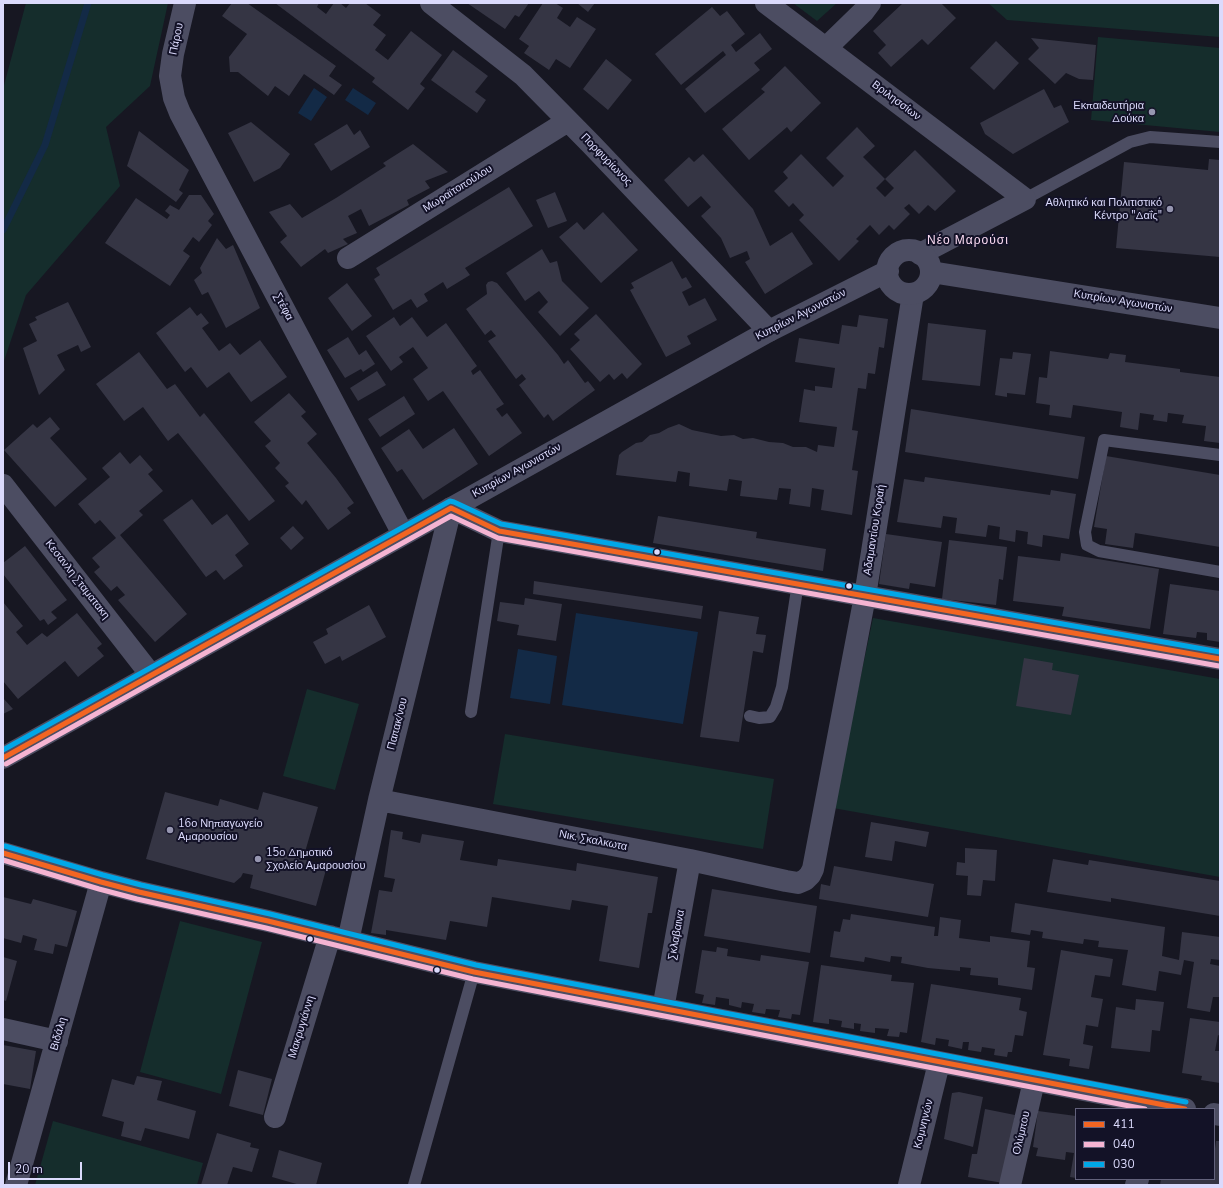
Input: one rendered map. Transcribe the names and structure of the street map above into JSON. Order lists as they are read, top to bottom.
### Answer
{
  "streets": {
    "street": [
      "Πάρου",
      "Βριλησσίων",
      "Πορφυρίωνος",
      "Μωραϊτοπούλου",
      "Κυπρίων Αγωνιστών",
      "Στέφα",
      "Αδαμαντίου Κοραή",
      "Κεσανλη Σταματακη",
      "Παπακ/νου",
      "Νικ. Σκαλκωτα",
      "Σκλαβαινα",
      "Μακρυγιάννη",
      "Βιδάλη",
      "Κομνηνών",
      "Ολύμπου"
    ]
  },
  "crossings": [
    ["Πάρου", "Στέφα"],
    ["Πορφυρίωνος", "Μωραϊτοπούλου"],
    ["Πορφυρίωνος", "Κυπρίων Αγωνιστών"],
    ["Κυπρίων Αγωνιστών", "Στέφα"],
    ["Κυπρίων Αγωνιστών", "Αδαμαντίου Κοραή"],
    ["Κυπρίων Αγωνιστών", "Κεσανλη Σταματακη"],
    ["Κυπρίων Αγωνιστών", "Παπακ/νου"],
    ["Αδαμαντίου Κοραή", "Νικ. Σκαλκωτα"],
    ["Παπακ/νου", "Νικ. Σκαλκωτα"],
    ["Παπακ/νου", "Μακρυγιάννη"],
    ["Νικ. Σκαλκωτα", "Σκλαβαινα"]
  ],
  "districts": ["Νέο Μαρούσι"],
  "places": [
    "Εκπαιδευτήρια Δούκα",
    "Αθλητικό και Πολιτιστικό Κέντρο \"Δαΐς\"",
    "16ο Νηπιαγωγείο Αμαρουσίου",
    "15ο Δημοτικό Σχολείο Αμαρουσίου"
  ],
  "lines": ["transit line 030", "transit line 411", "transit line 040"],
  "legend": ["411", "040", "030"],
  "scale_bar": "20 m"
}
